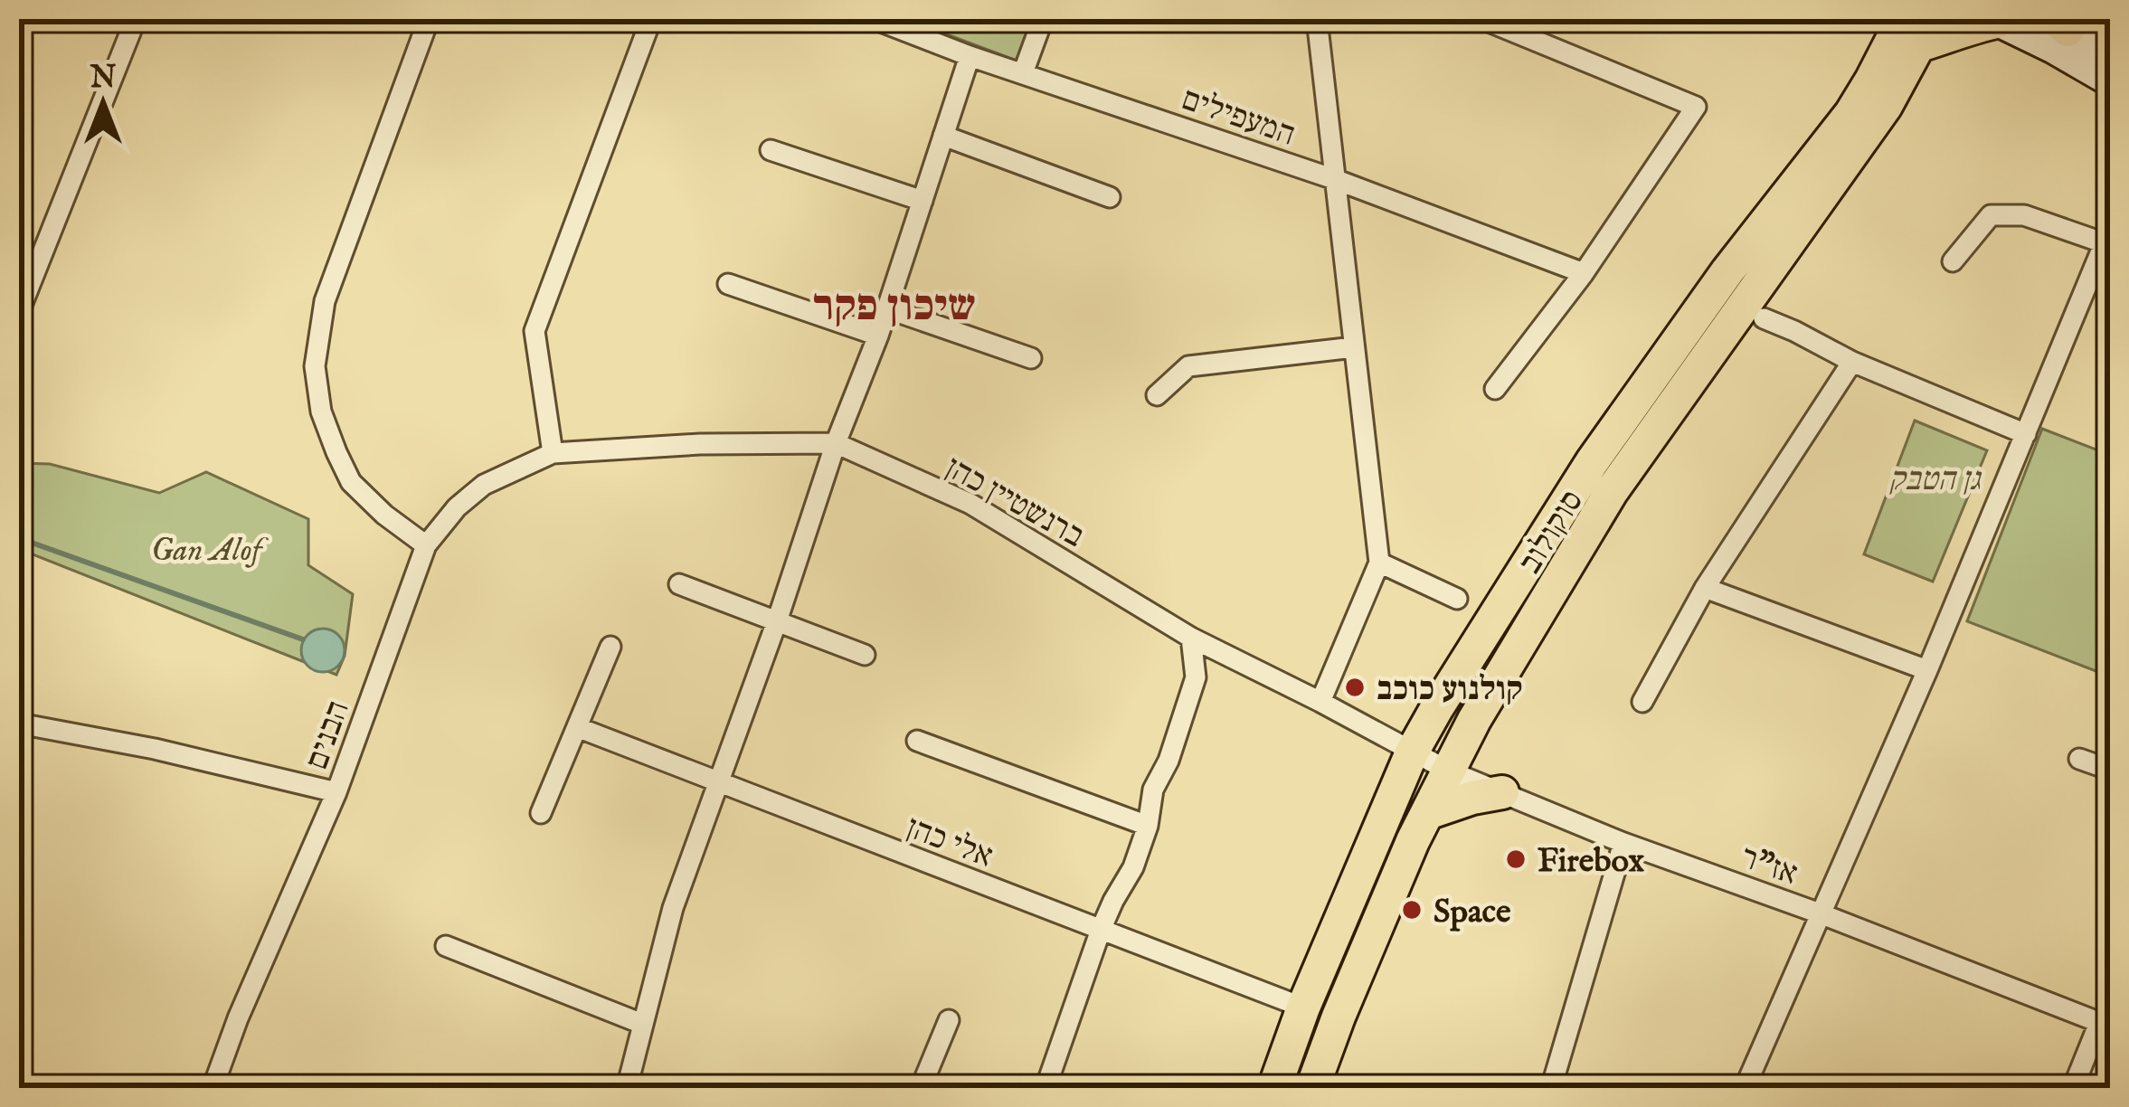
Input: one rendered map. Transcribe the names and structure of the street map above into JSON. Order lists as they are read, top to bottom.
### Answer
{
  "streets": {
    "main road": ["סוקולוב"],
    "street": [
      "המעפילים",
      "ברנשטיין כהן",
      "הבנים",
      "אלי כהן",
      "אז\"ר"
    ]
  },
  "crossings": [
    ["ברנשטיין כהן", "סוקולוב"],
    ["ברנשטיין כהן", "הבנים"],
    ["ברנשטיין כהן", "אז\"ר"],
    ["סוקולוב", "אלי כהן"],
    ["סוקולוב", "אז\"ר"]
  ],
  "districts": ["שיכון פקר"],
  "parks": ["גן הטבק", "Gan Alof"],
  "places": ["קולנוע כוכב", "Firebox", "Space"],
  "north": "top"
}
